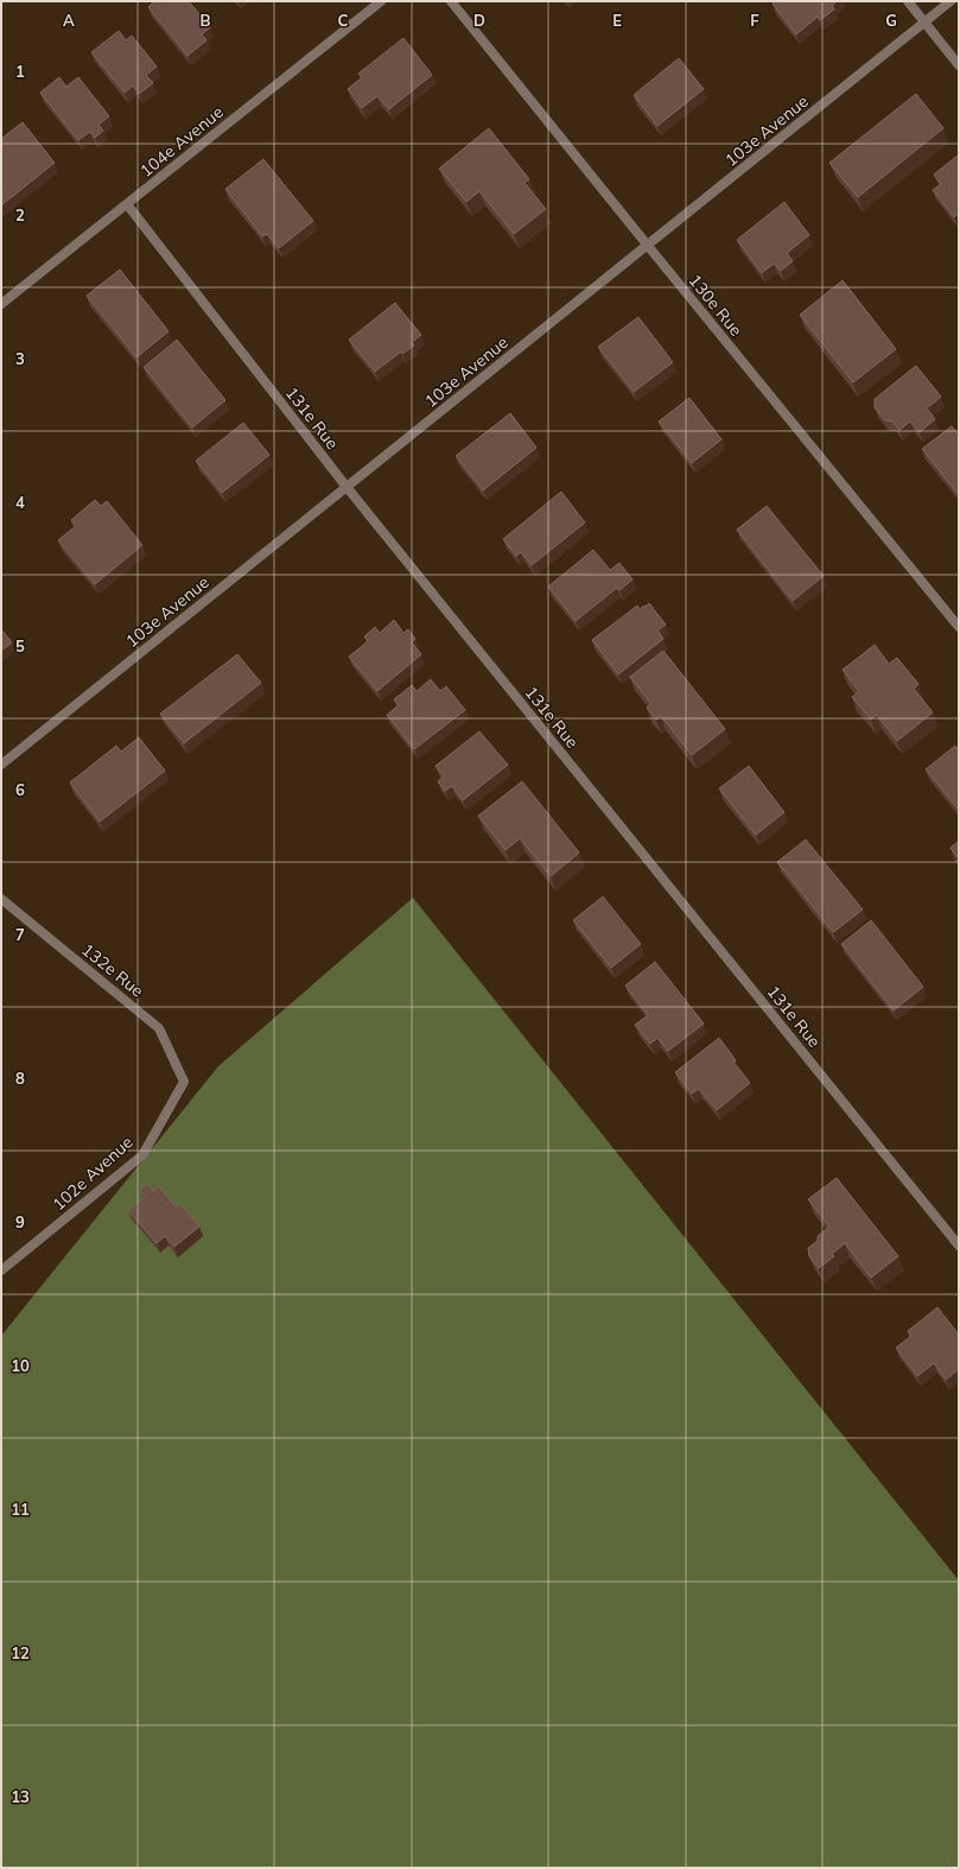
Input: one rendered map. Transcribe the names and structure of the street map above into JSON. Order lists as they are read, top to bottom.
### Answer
{
  "streets": {
    "street": [
      "103e Avenue",
      "104e Avenue",
      "130e Rue",
      "131e Rue",
      "132e Rue",
      "102e Avenue"
    ]
  },
  "crossings": [
    ["103e Avenue", "130e Rue"],
    ["103e Avenue", "131e Rue"],
    ["104e Avenue", "131e Rue"],
    ["132e Rue", "102e Avenue"]
  ],
  "grid": {
    "columns": [
      "A",
      "B",
      "C",
      "D",
      "E",
      "F",
      "G"
    ],
    "rows": [
      "1",
      "2",
      "3",
      "4",
      "5",
      "6",
      "7",
      "8",
      "9",
      "10",
      "11",
      "12",
      "13"
    ]
  }
}
